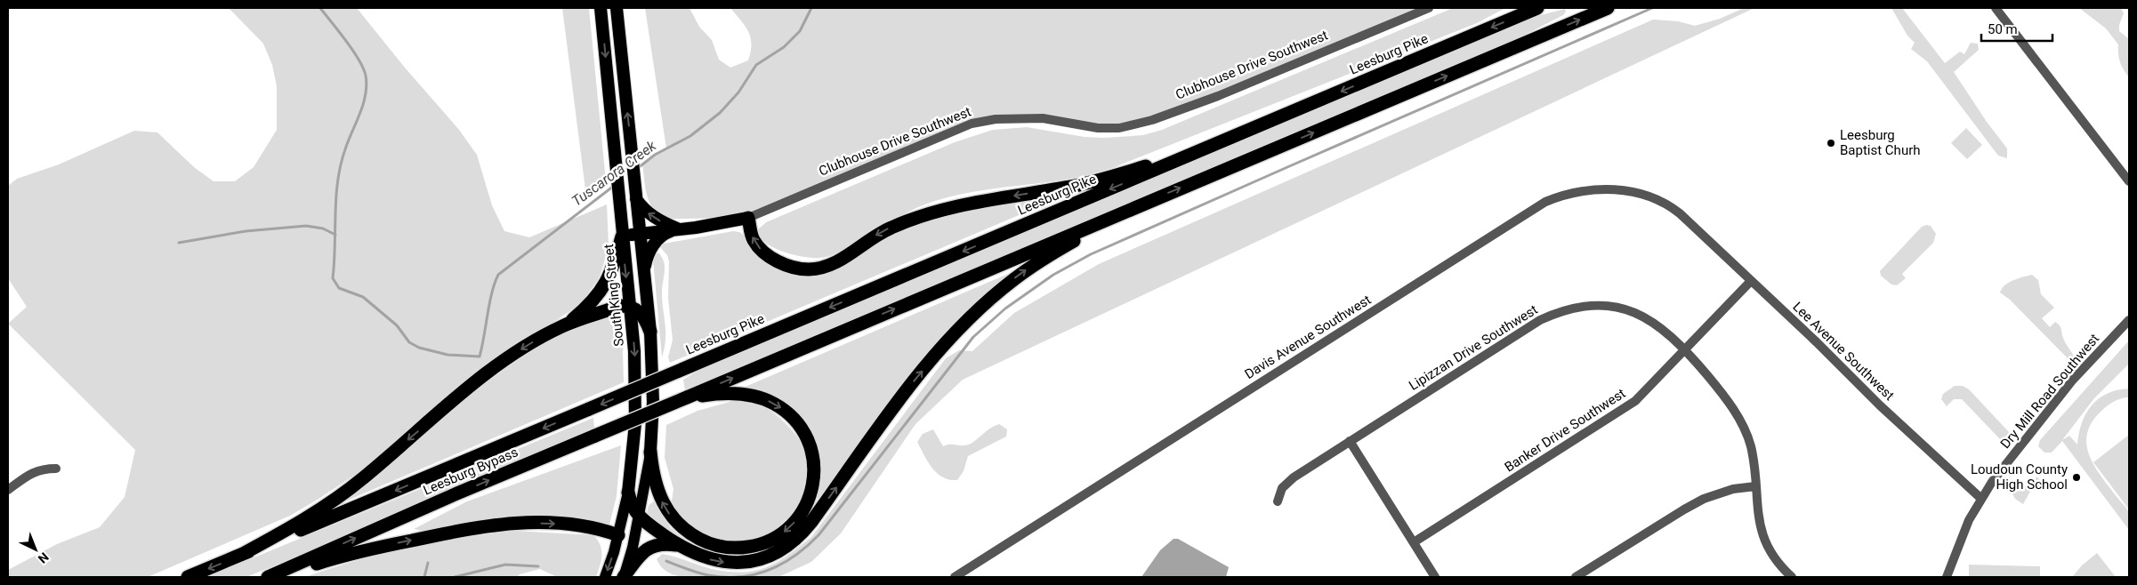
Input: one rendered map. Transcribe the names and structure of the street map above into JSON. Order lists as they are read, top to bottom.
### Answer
{
  "streets": {
    "highway": [
      "Leesburg Pike",
      "Clubhouse Drive Southwest",
      "South King Street",
      "Leesburg Bypass"
    ],
    "street": [
      "Davis Avenue Southwest",
      "Lipizzan Drive Southwest",
      "Lee Avenue Southwest",
      "Dry Mill Road Southwest",
      "Banker Drive Southwest"
    ]
  },
  "crossings": [
    ["Leesburg Pike", "Leesburg Bypass"],
    ["Clubhouse Drive Southwest", "South King Street"],
    ["Davis Avenue Southwest", "Lee Avenue Southwest"],
    ["Lipizzan Drive Southwest", "Banker Drive Southwest"],
    ["Lee Avenue Southwest", "Dry Mill Road Southwest"],
    ["Lee Avenue Southwest", "Banker Drive Southwest"]
  ],
  "water": ["Tuscarora Creek"],
  "places": ["Leesburg Baptist Churh", "Loudoun County High School"],
  "scale_bar": "50 m",
  "north": "bottom right"
}
